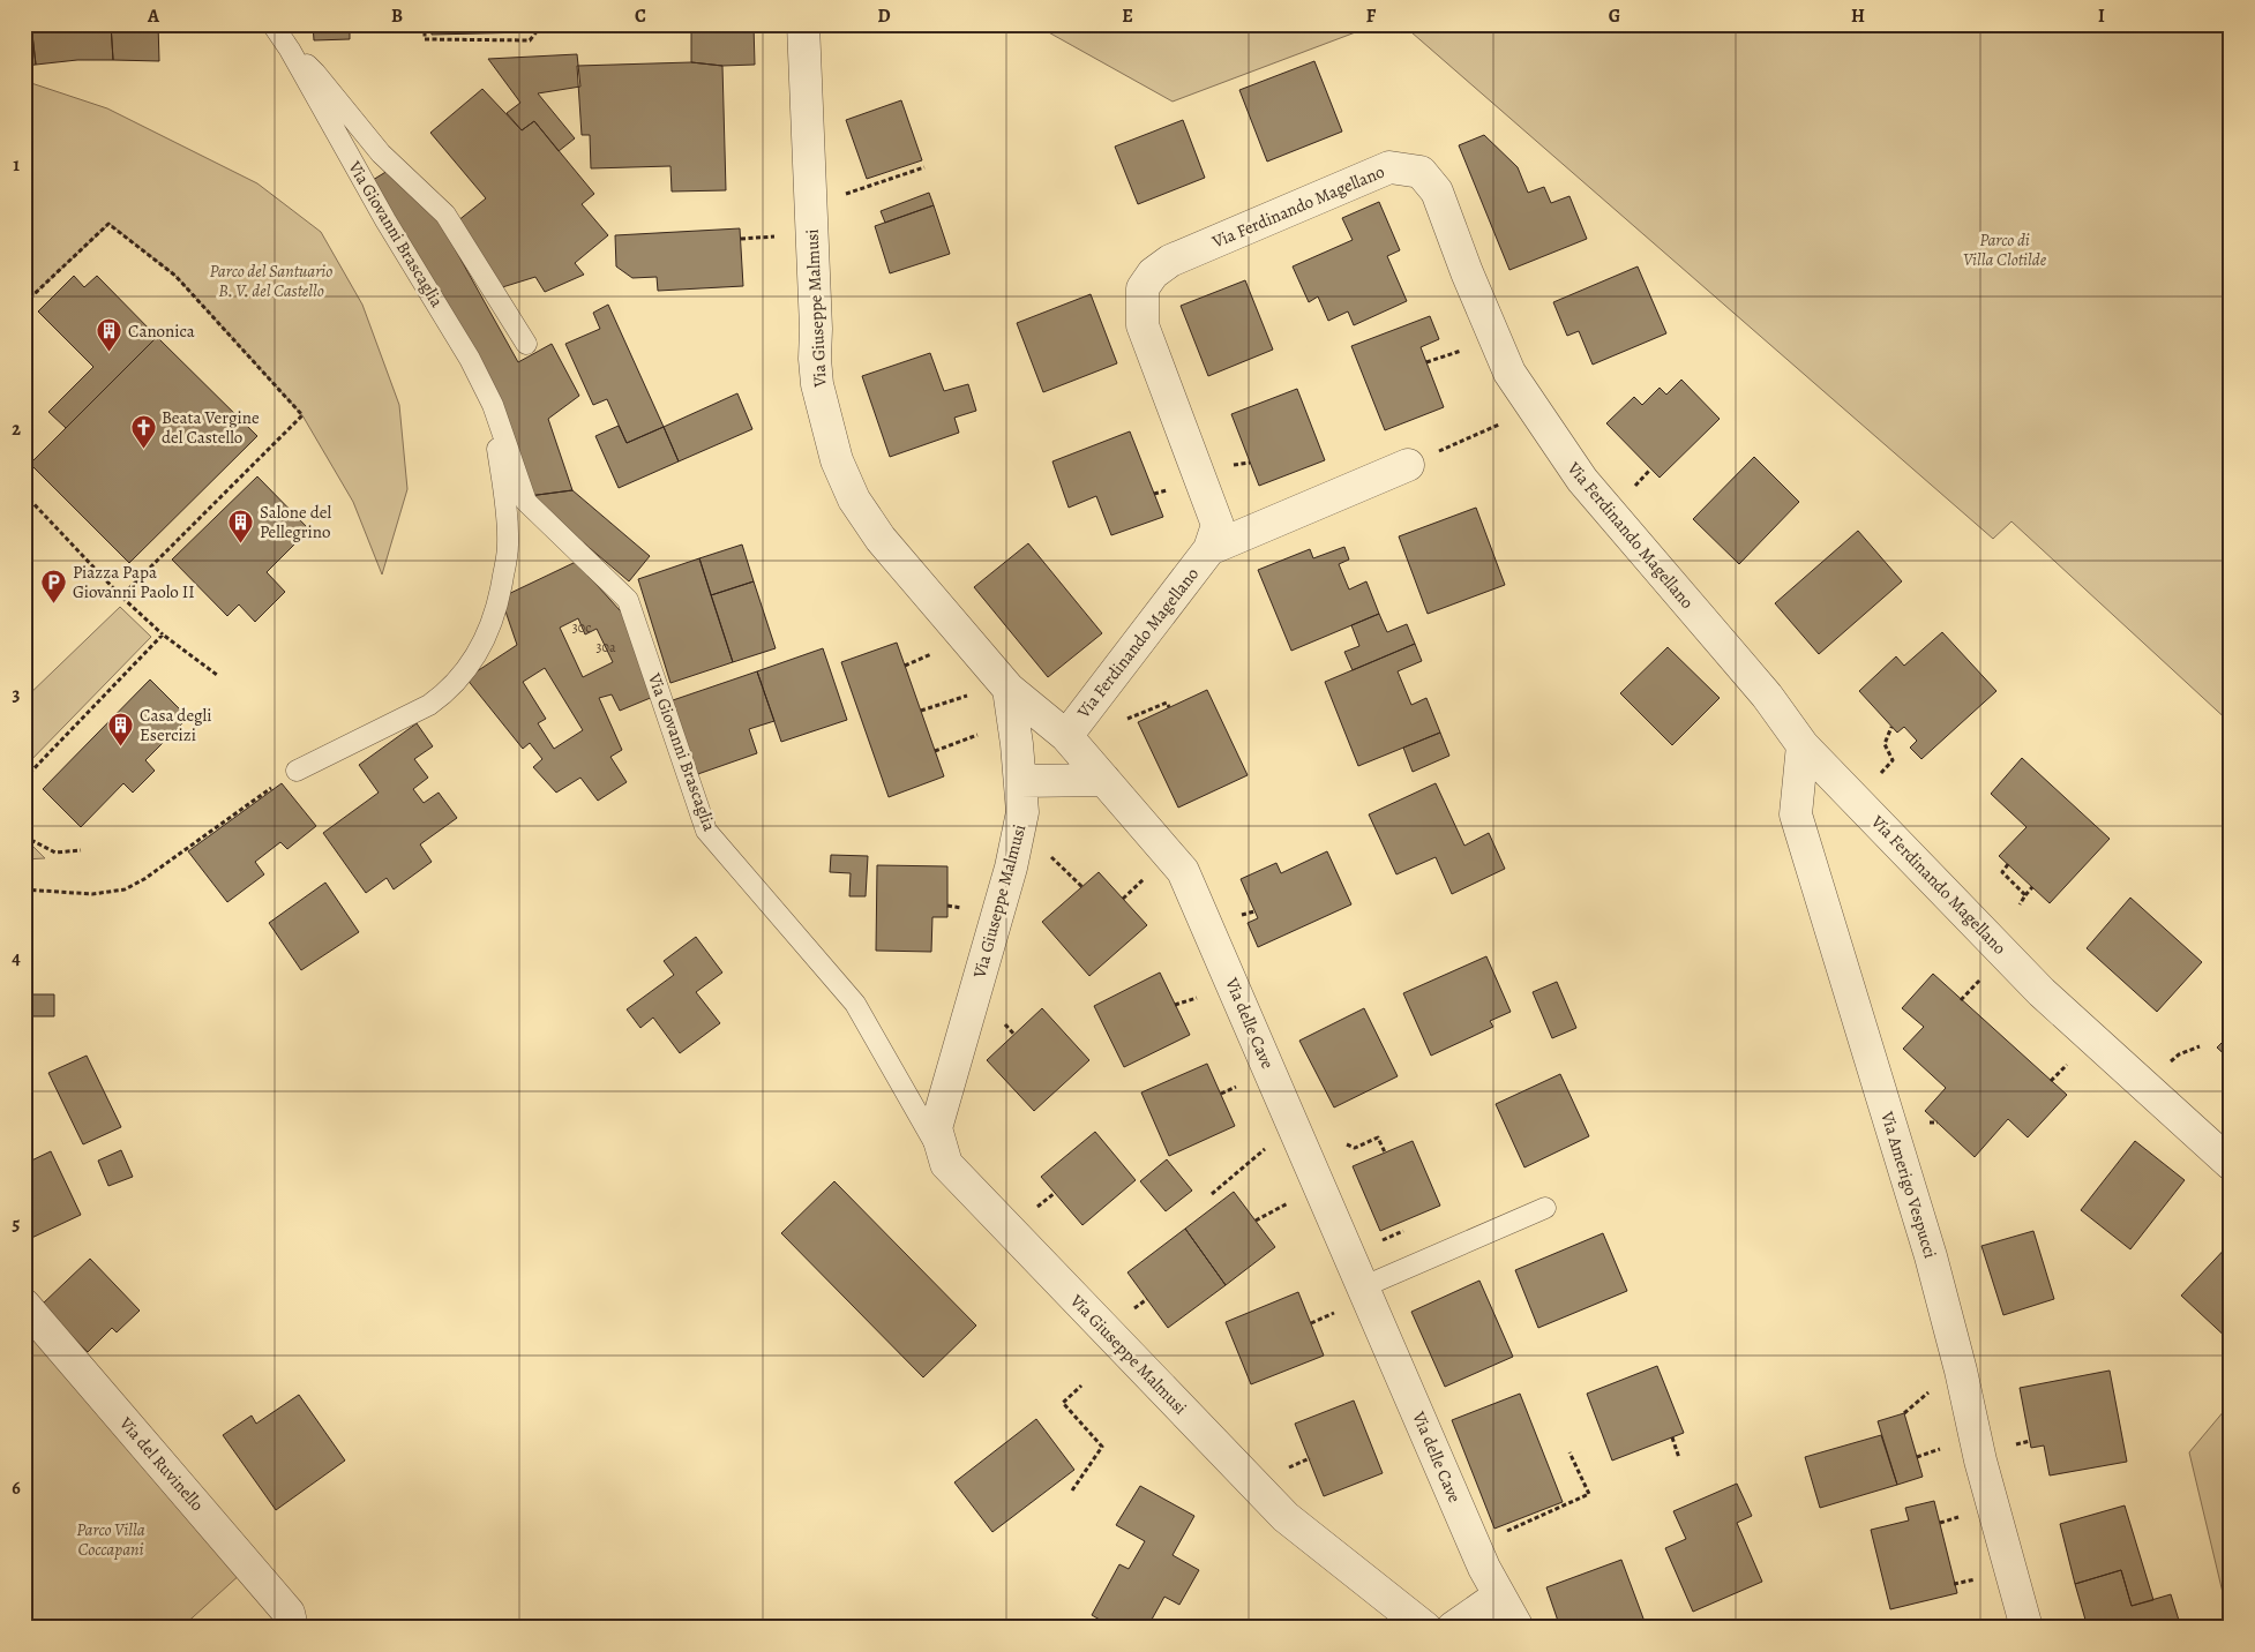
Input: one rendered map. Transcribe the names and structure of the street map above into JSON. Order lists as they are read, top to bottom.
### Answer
{
  "streets": {
    "street": [
      "Via Ferdinando Magellano",
      "Via Giuseppe Malmusi",
      "Via delle Cave",
      "Via Amerigo Vespucci",
      "Via del Ruvinello"
    ],
    "lane": ["Via Giovanni Brascaglia"]
  },
  "crossings": [
    ["Via Ferdinando Magellano", "Via delle Cave"],
    ["Via Ferdinando Magellano", "Via Amerigo Vespucci"],
    ["Via Giovanni Brascaglia", "Via Giuseppe Malmusi"],
    ["Via Giuseppe Malmusi", "Via delle Cave"]
  ],
  "parks": ["Parco di Villa Clotilde", "Parco del Santuario B. V. del Castello", "Parco Villa Coccapani"],
  "places": {
    "building": ["Canonica", "Salone del Pellegrino", "Casa degli Esercizi"],
    "church": ["Beata Vergine del Castello"],
    "parking": ["Piazza Papa Giovanni Paolo II"]
  },
  "house_numbers": ["30c", "30a"],
  "grid": {
    "columns": [
      "A",
      "B",
      "C",
      "D",
      "E",
      "F",
      "G",
      "H",
      "I"
    ],
    "rows": [
      "1",
      "2",
      "3",
      "4",
      "5",
      "6"
    ]
  }
}
